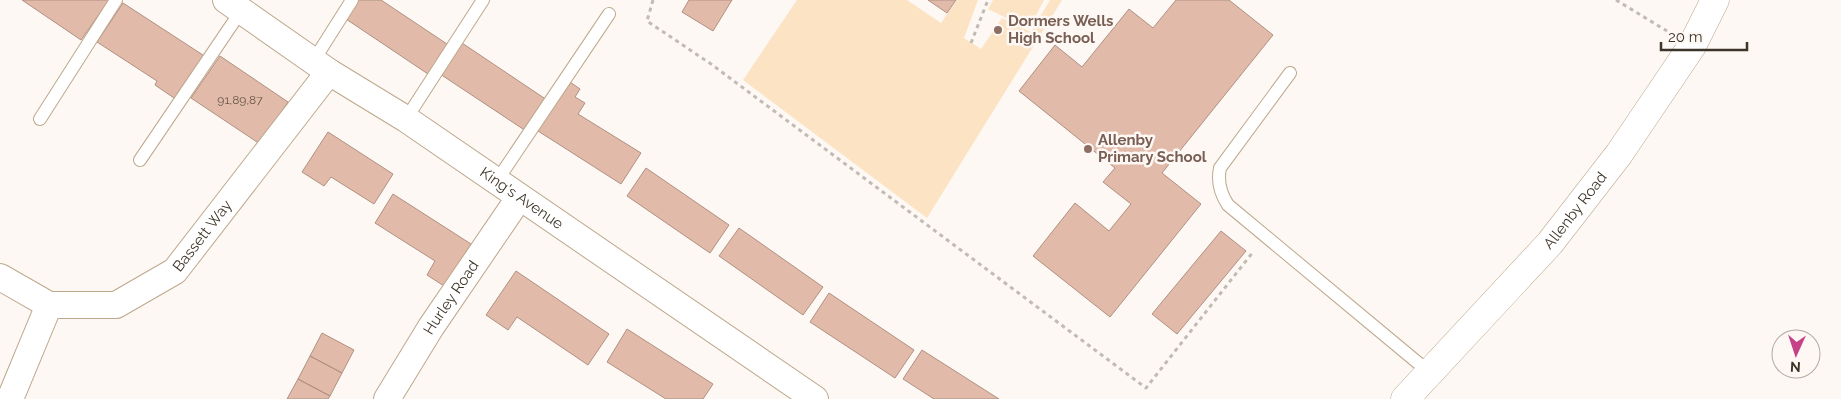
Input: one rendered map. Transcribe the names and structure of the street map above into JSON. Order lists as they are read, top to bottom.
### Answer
{
  "streets": {
    "street": [
      "King's Avenue",
      "Allenby Road",
      "Bassett Way",
      "Hurley Road"
    ]
  },
  "crossings": [
    ["King's Avenue", "Bassett Way"],
    ["King's Avenue", "Hurley Road"]
  ],
  "places": ["Dormers Wells High School", "Allenby Primary School"],
  "house_numbers": ["91,89,87"],
  "scale_bar": "20 m",
  "north": "bottom"
}
